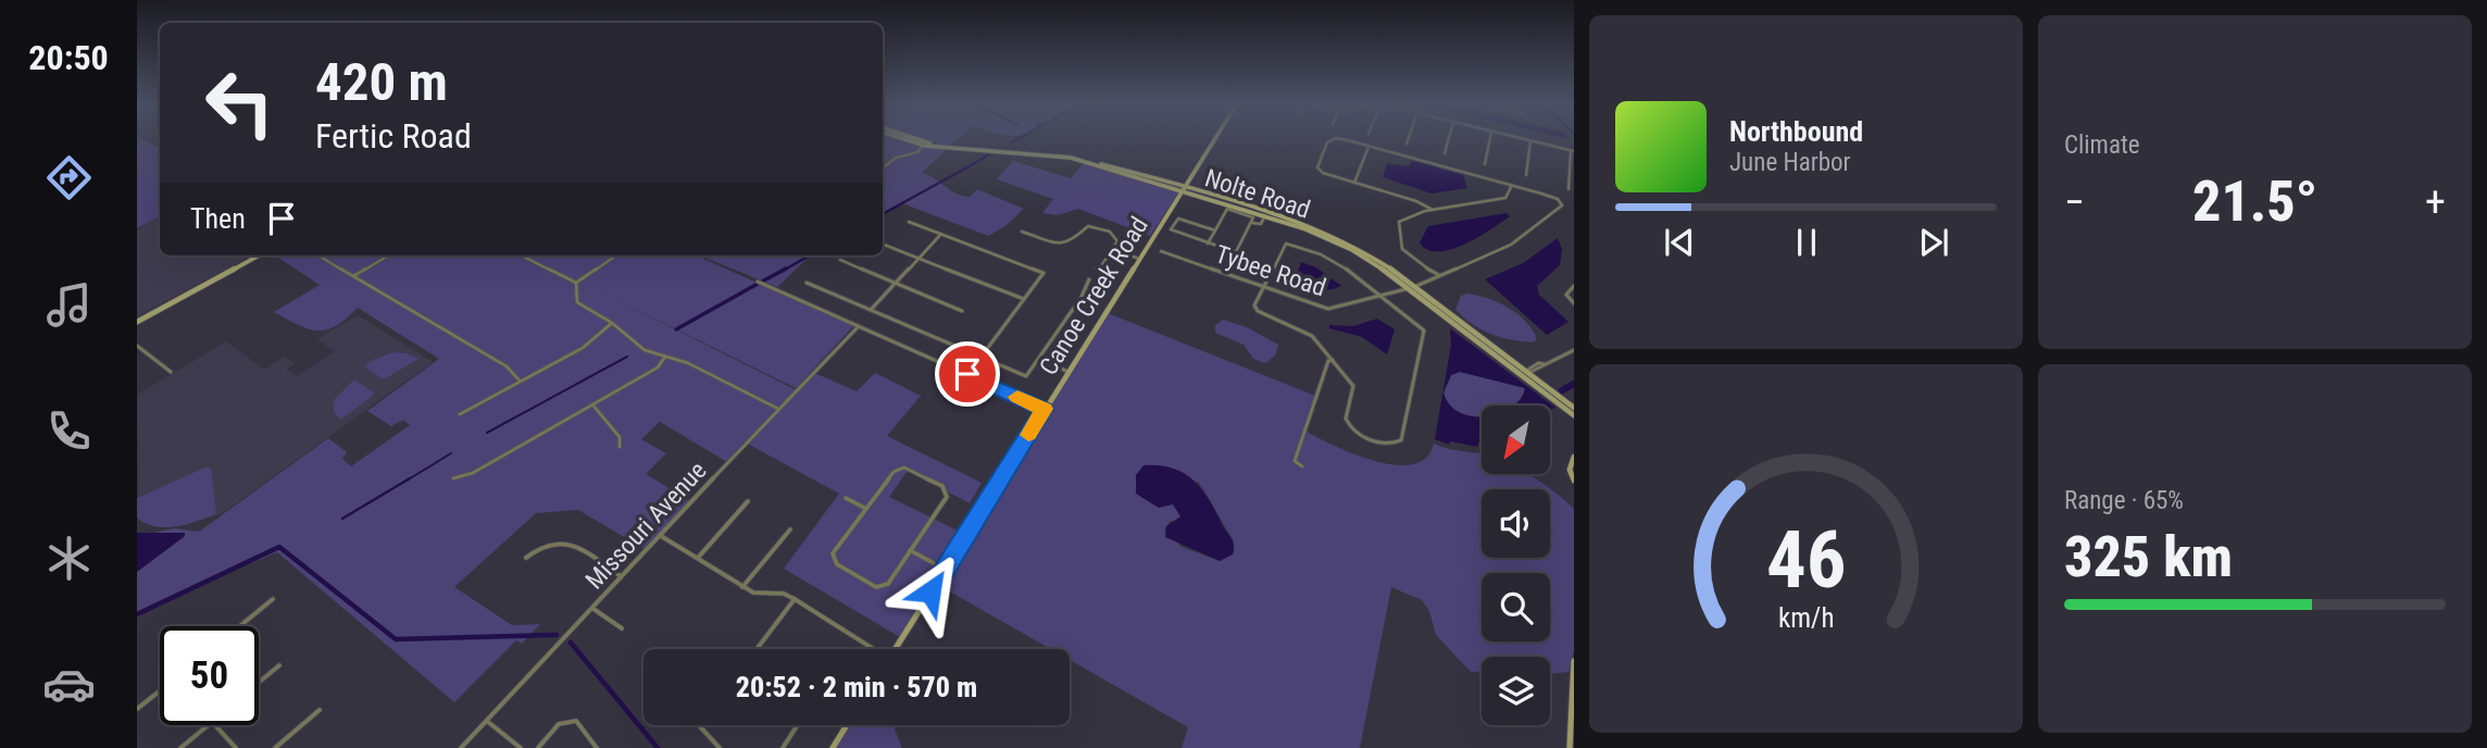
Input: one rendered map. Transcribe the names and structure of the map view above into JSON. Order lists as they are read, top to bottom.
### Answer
{
  "streets": {
    "street": [
      "Nolte Road",
      "Tybee Road",
      "Canoe Creek Road",
      "Missouri Avenue"
    ]
  },
  "crossings": [
    ["Nolte Road", "Tybee Road"],
    ["Nolte Road", "Canoe Creek Road"]
  ],
  "north": "bottom left",
  "page": {
    "tabs": "20:50",
    "tile": [
      "Climate",
      ["Range · 65%", "325 km"]
    ],
    "turn": ["420 m", "Fertic Road"],
    "song": ["Northbound", "June Harbor"],
    "heat": ["−", "21.5°", "+"],
    "then": "Then",
    "limit": "50",
    "trip": "20:52 · 2 min · 570 m",
    "gauge": ["46", "km/h"]
  }
}
